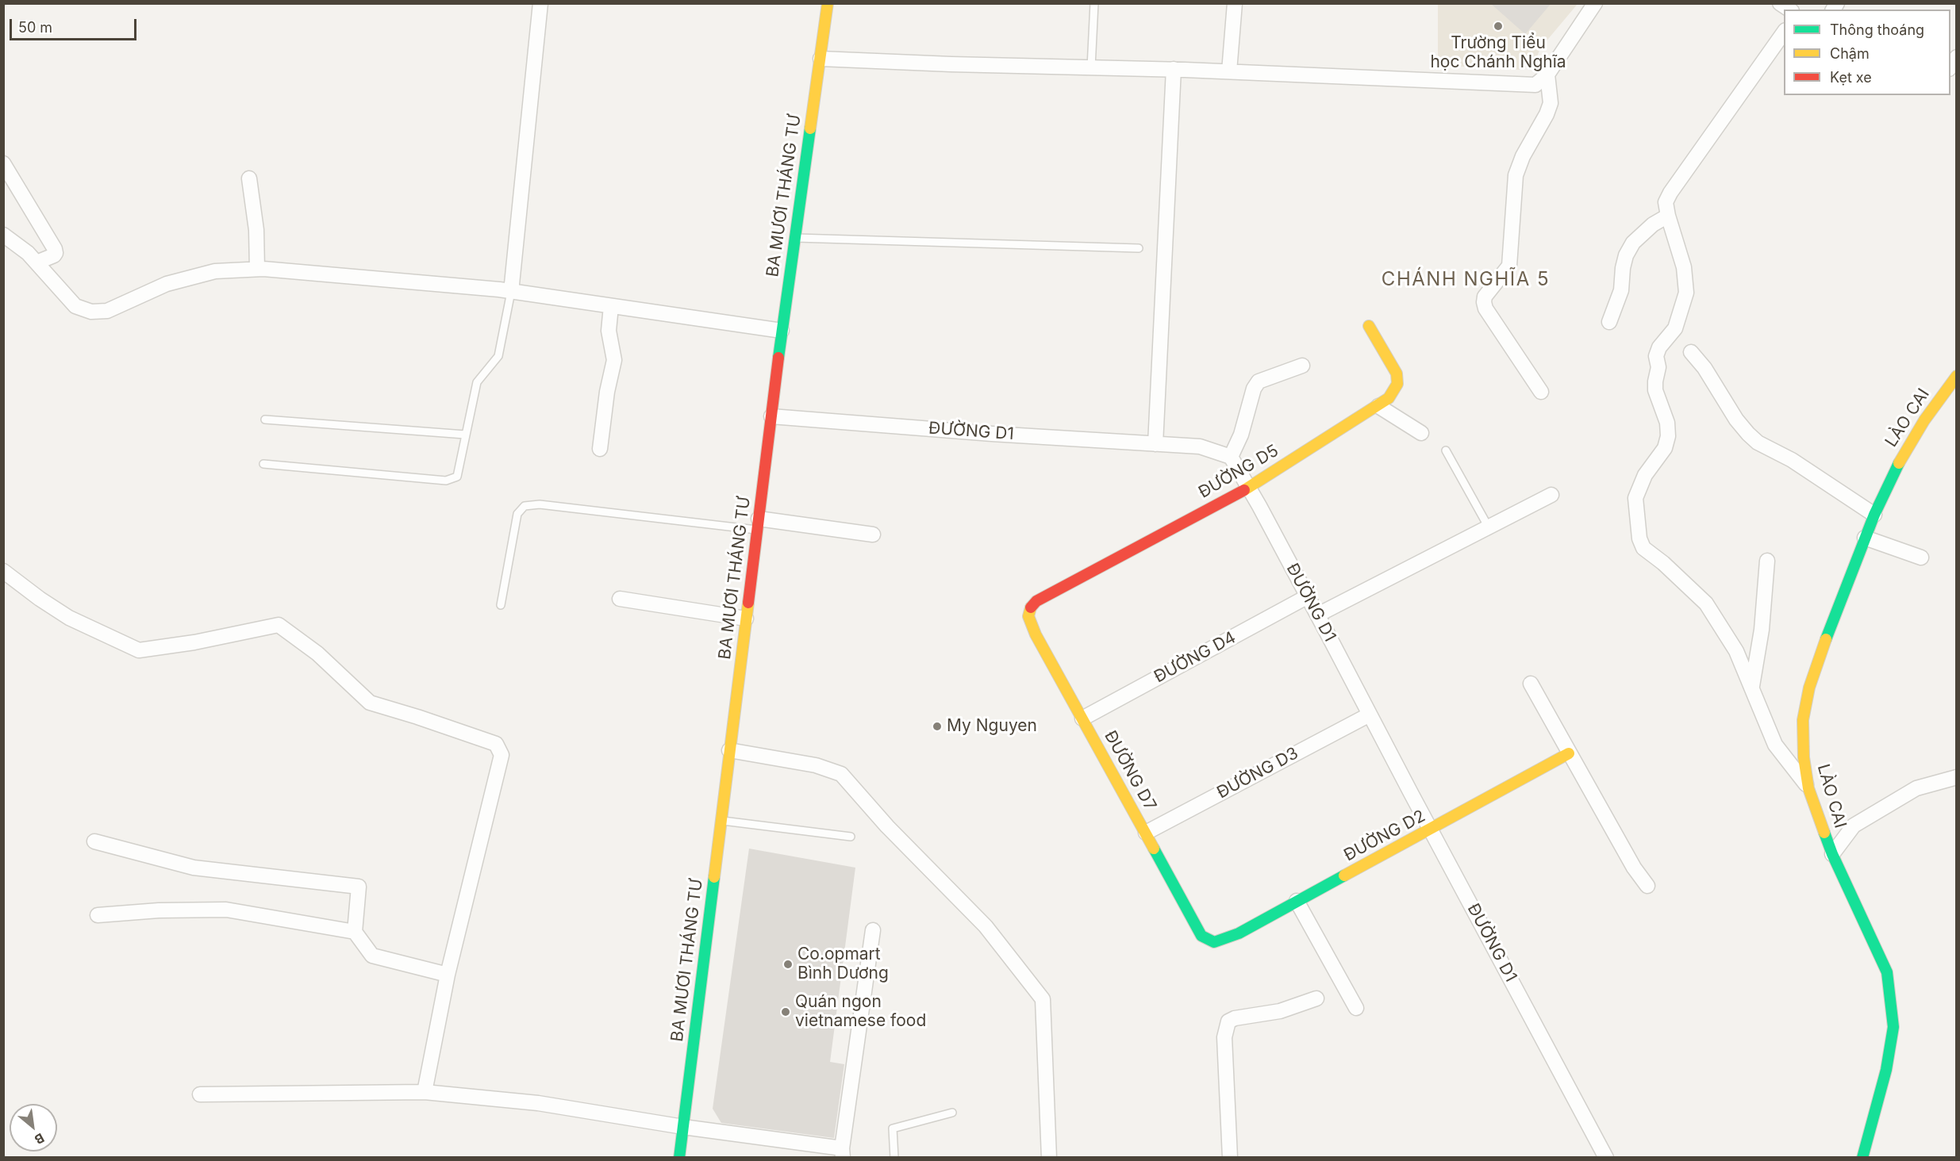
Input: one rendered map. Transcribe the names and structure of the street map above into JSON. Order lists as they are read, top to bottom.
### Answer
{
  "streets": {
    "street": [
      "BA MƯƠI THÁNG TƯ",
      "LÀO CAI",
      "ĐƯỜNG D1",
      "ĐƯỜNG D5",
      "ĐƯỜNG D4",
      "ĐƯỜNG D7",
      "ĐƯỜNG D3",
      "ĐƯỜNG D2"
    ]
  },
  "crossings": [
    ["BA MƯƠI THÁNG TƯ", "ĐƯỜNG D1"],
    ["ĐƯỜNG D1", "ĐƯỜNG D5"],
    ["ĐƯỜNG D1", "ĐƯỜNG D4"],
    ["ĐƯỜNG D1", "ĐƯỜNG D3"],
    ["ĐƯỜNG D1", "ĐƯỜNG D2"],
    ["ĐƯỜNG D5", "ĐƯỜNG D7"],
    ["ĐƯỜNG D4", "ĐƯỜNG D7"],
    ["ĐƯỜNG D7", "ĐƯỜNG D3"],
    ["ĐƯỜNG D7", "ĐƯỜNG D2"]
  ],
  "districts": ["CHÁNH NGHĨA 5"],
  "places": [
    "Trường Tiểu học Chánh Nghĩa",
    "My Nguyen",
    "Co.opmart Bình Dương",
    "Quán ngon vietnamese food"
  ],
  "legend": ["Thông thoáng", "Chậm", "Kẹt xe"],
  "scale_bar": "50 m",
  "north": "bottom right"
}
